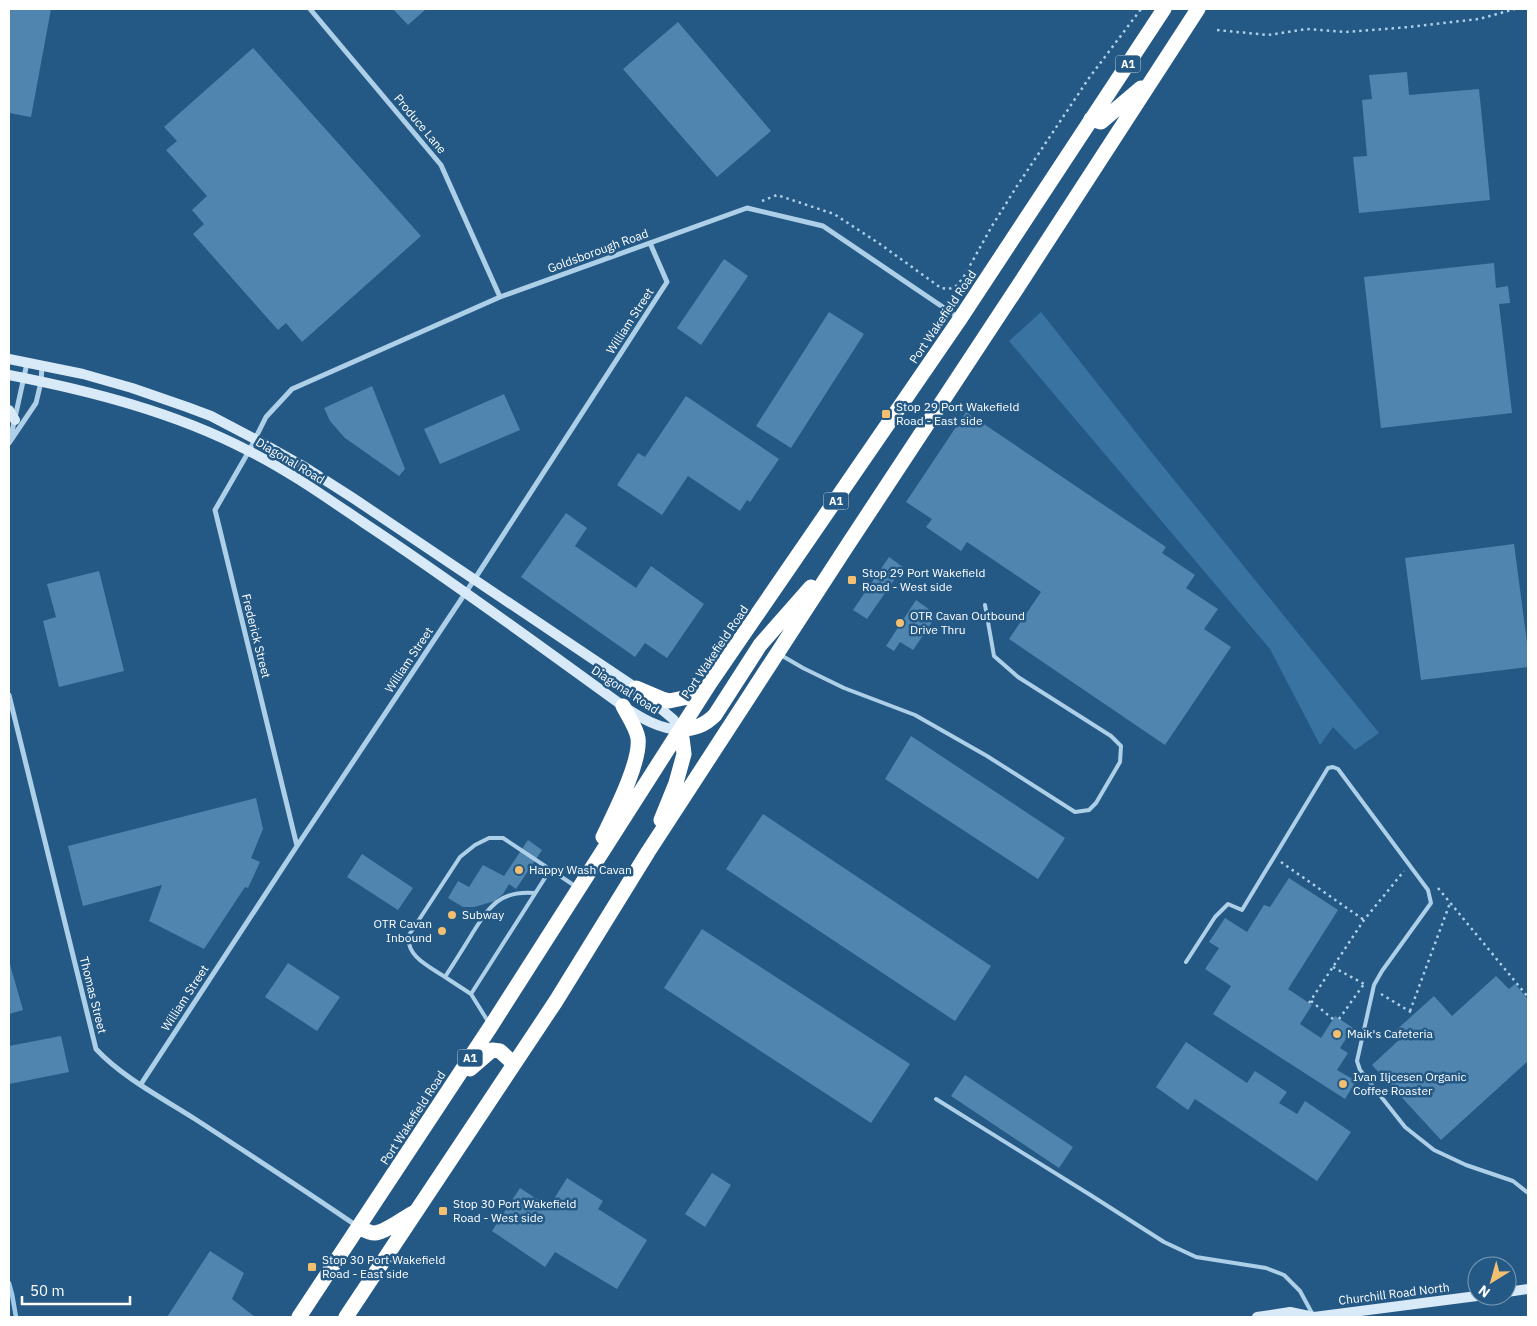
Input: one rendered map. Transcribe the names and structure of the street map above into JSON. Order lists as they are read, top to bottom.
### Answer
{
  "streets": {
    "highway": ["A1", "Port Wakefield Road"],
    "street": [
      "Produce Lane",
      "Goldsborough Road",
      "William Street",
      "Diagonal Road",
      "Frederick Street",
      "Thomas Street",
      "Churchill Road North"
    ]
  },
  "crossings": [
    ["Produce Lane", "Goldsborough Road"],
    ["Goldsborough Road", "William Street"],
    ["Goldsborough Road", "Diagonal Road"],
    ["Goldsborough Road", "Frederick Street"],
    ["Port Wakefield Road", "Diagonal Road"],
    ["Port Wakefield Road", "Thomas Street"],
    ["William Street", "Diagonal Road"],
    ["William Street", "Frederick Street"],
    ["William Street", "Thomas Street"],
    ["Diagonal Road", "Frederick Street"]
  ],
  "places": {
    "transit": [
      "Stop 29 Port Wakefield Road - East side",
      "Stop 29 Port Wakefield Road - West side",
      "Stop 30 Port Wakefield Road - West side",
      "Stop 30 Port Wakefield Road - East side"
    ],
    "other": [
      "OTR Cavan Outbound Drive Thru",
      "Happy Wash Cavan",
      "Subway",
      "OTR Cavan Inbound",
      "Maik's Cafeteria",
      "Ivan Iljcesen Organic Coffee Roaster"
    ]
  },
  "scale_bar": "50 m",
  "north": "bottom left"
}
